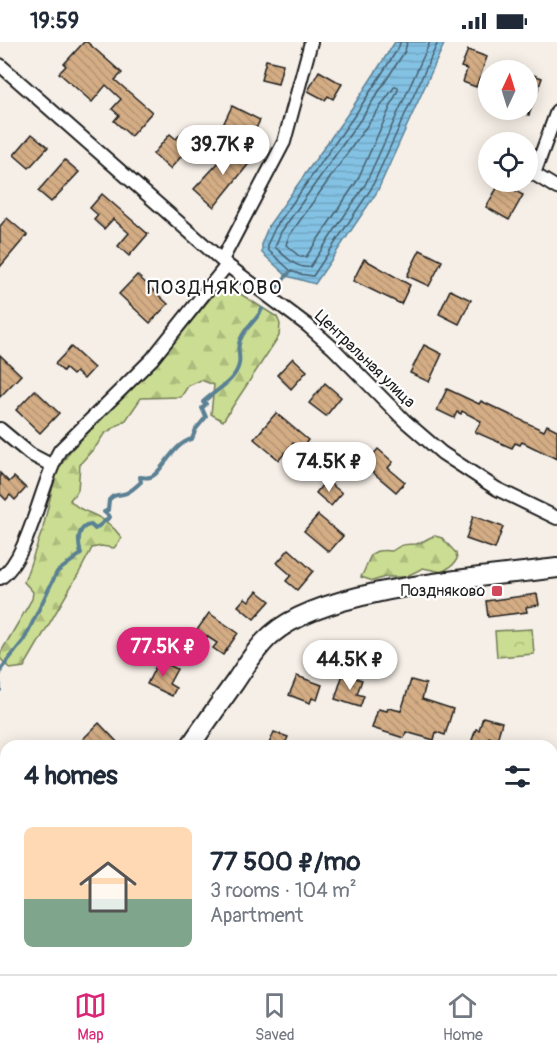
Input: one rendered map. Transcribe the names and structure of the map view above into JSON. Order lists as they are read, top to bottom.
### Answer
{
  "streets": {
    "street": ["Центральная улица"]
  },
  "districts": ["ПОЗДНЯКОВО"],
  "places": {
    "transit": ["Поздняково"]
  },
  "north": "top",
  "page": {
    "status": "19:59",
    "price": [
      "39.7K ₽",
      "74.5K ₽",
      "77.5K ₽",
      "44.5K ₽"
    ],
    "heading": "4 homes",
    "list": [
      {
        "name": "77 500 ₽/mo",
        "note": "3 rooms · 104 m² · Apartment"
      }
    ],
    "tabs": ["Map", "Saved", "Home"]
  }
}
